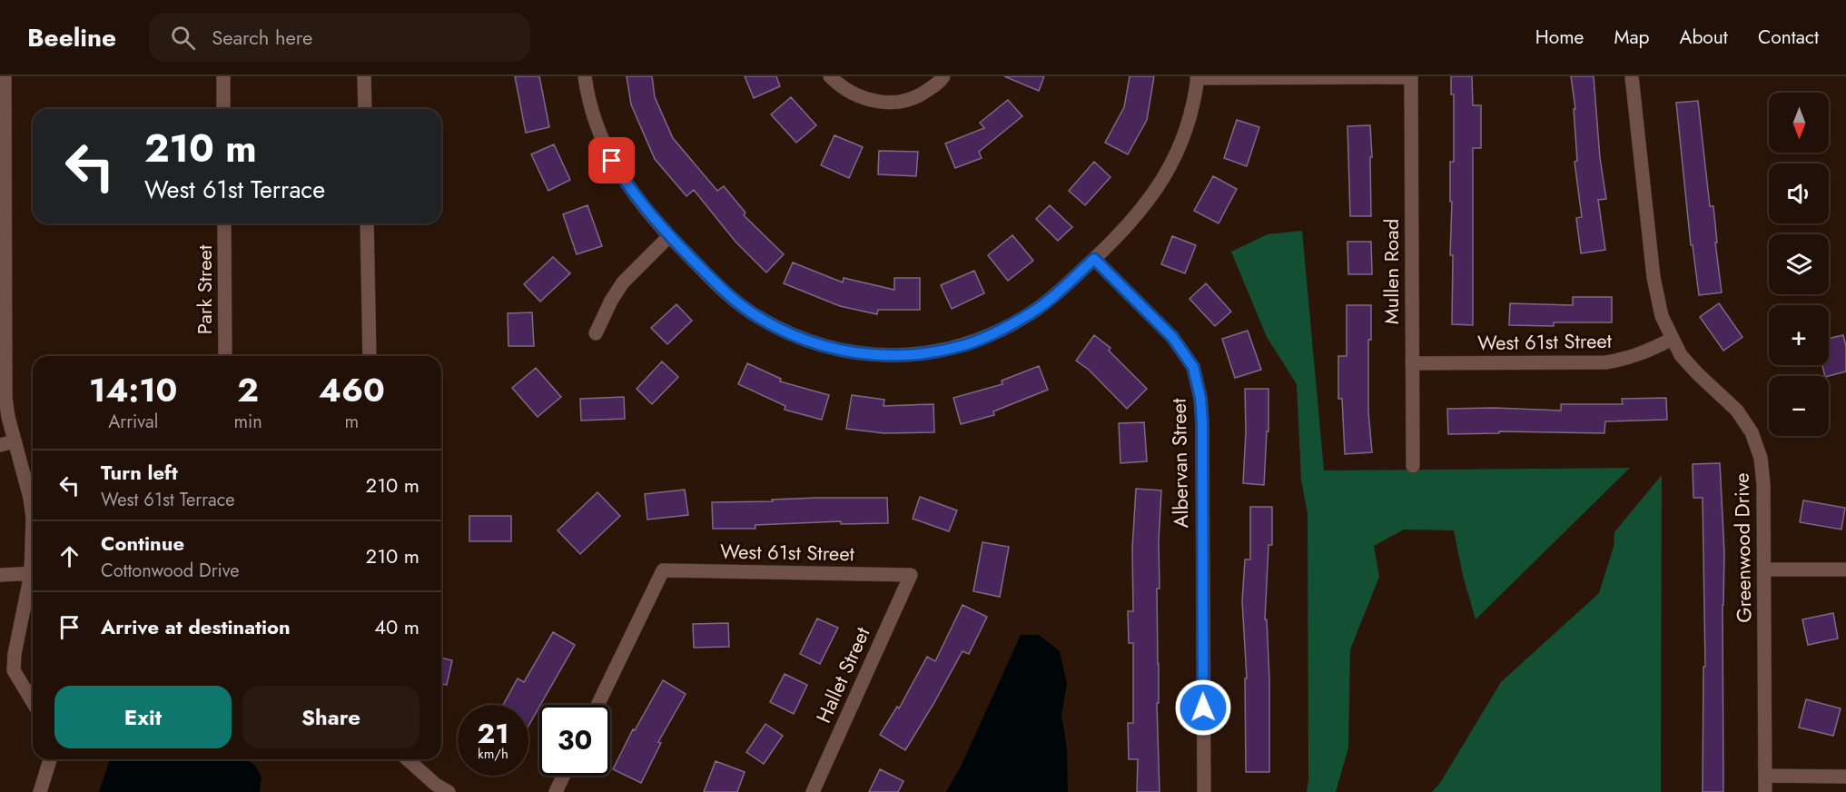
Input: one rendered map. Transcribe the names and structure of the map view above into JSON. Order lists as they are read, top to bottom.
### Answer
{
  "streets": {
    "street": [
      "Mullen Road",
      "Park Street",
      "West 61st Street",
      "Albervan Street",
      "Greenwood Drive",
      "Hallet Street"
    ]
  },
  "crossings": [
    ["Mullen Road", "West 61st Street"],
    ["West 61st Street", "Greenwood Drive"],
    ["West 61st Street", "Hallet Street"]
  ],
  "north": "bottom",
  "page": {
    "header": "Beeline",
    "search": "Search here",
    "nav": [
      "Home",
      "Map",
      "About",
      "Contact"
    ],
    "map_buttons": ["+", "−"],
    "turn": ["210 m", "West 61st Terrace"],
    "eta": [
      "14:10",
      "Arrival",
      "2",
      "min",
      "460",
      "m"
    ],
    "list": [
      {
        "name": "Turn left",
        "note": "West 61st Terrace",
        "value": "210 m"
      },
      {
        "name": "Continue",
        "note": "Cottonwood Drive",
        "value": "210 m"
      },
      {
        "name": "Arrive at destination",
        "value": "40 m"
      }
    ],
    "buttons": ["Exit", "Share"],
    "speed": "21 km/h",
    "limit": "30"
  }
}
